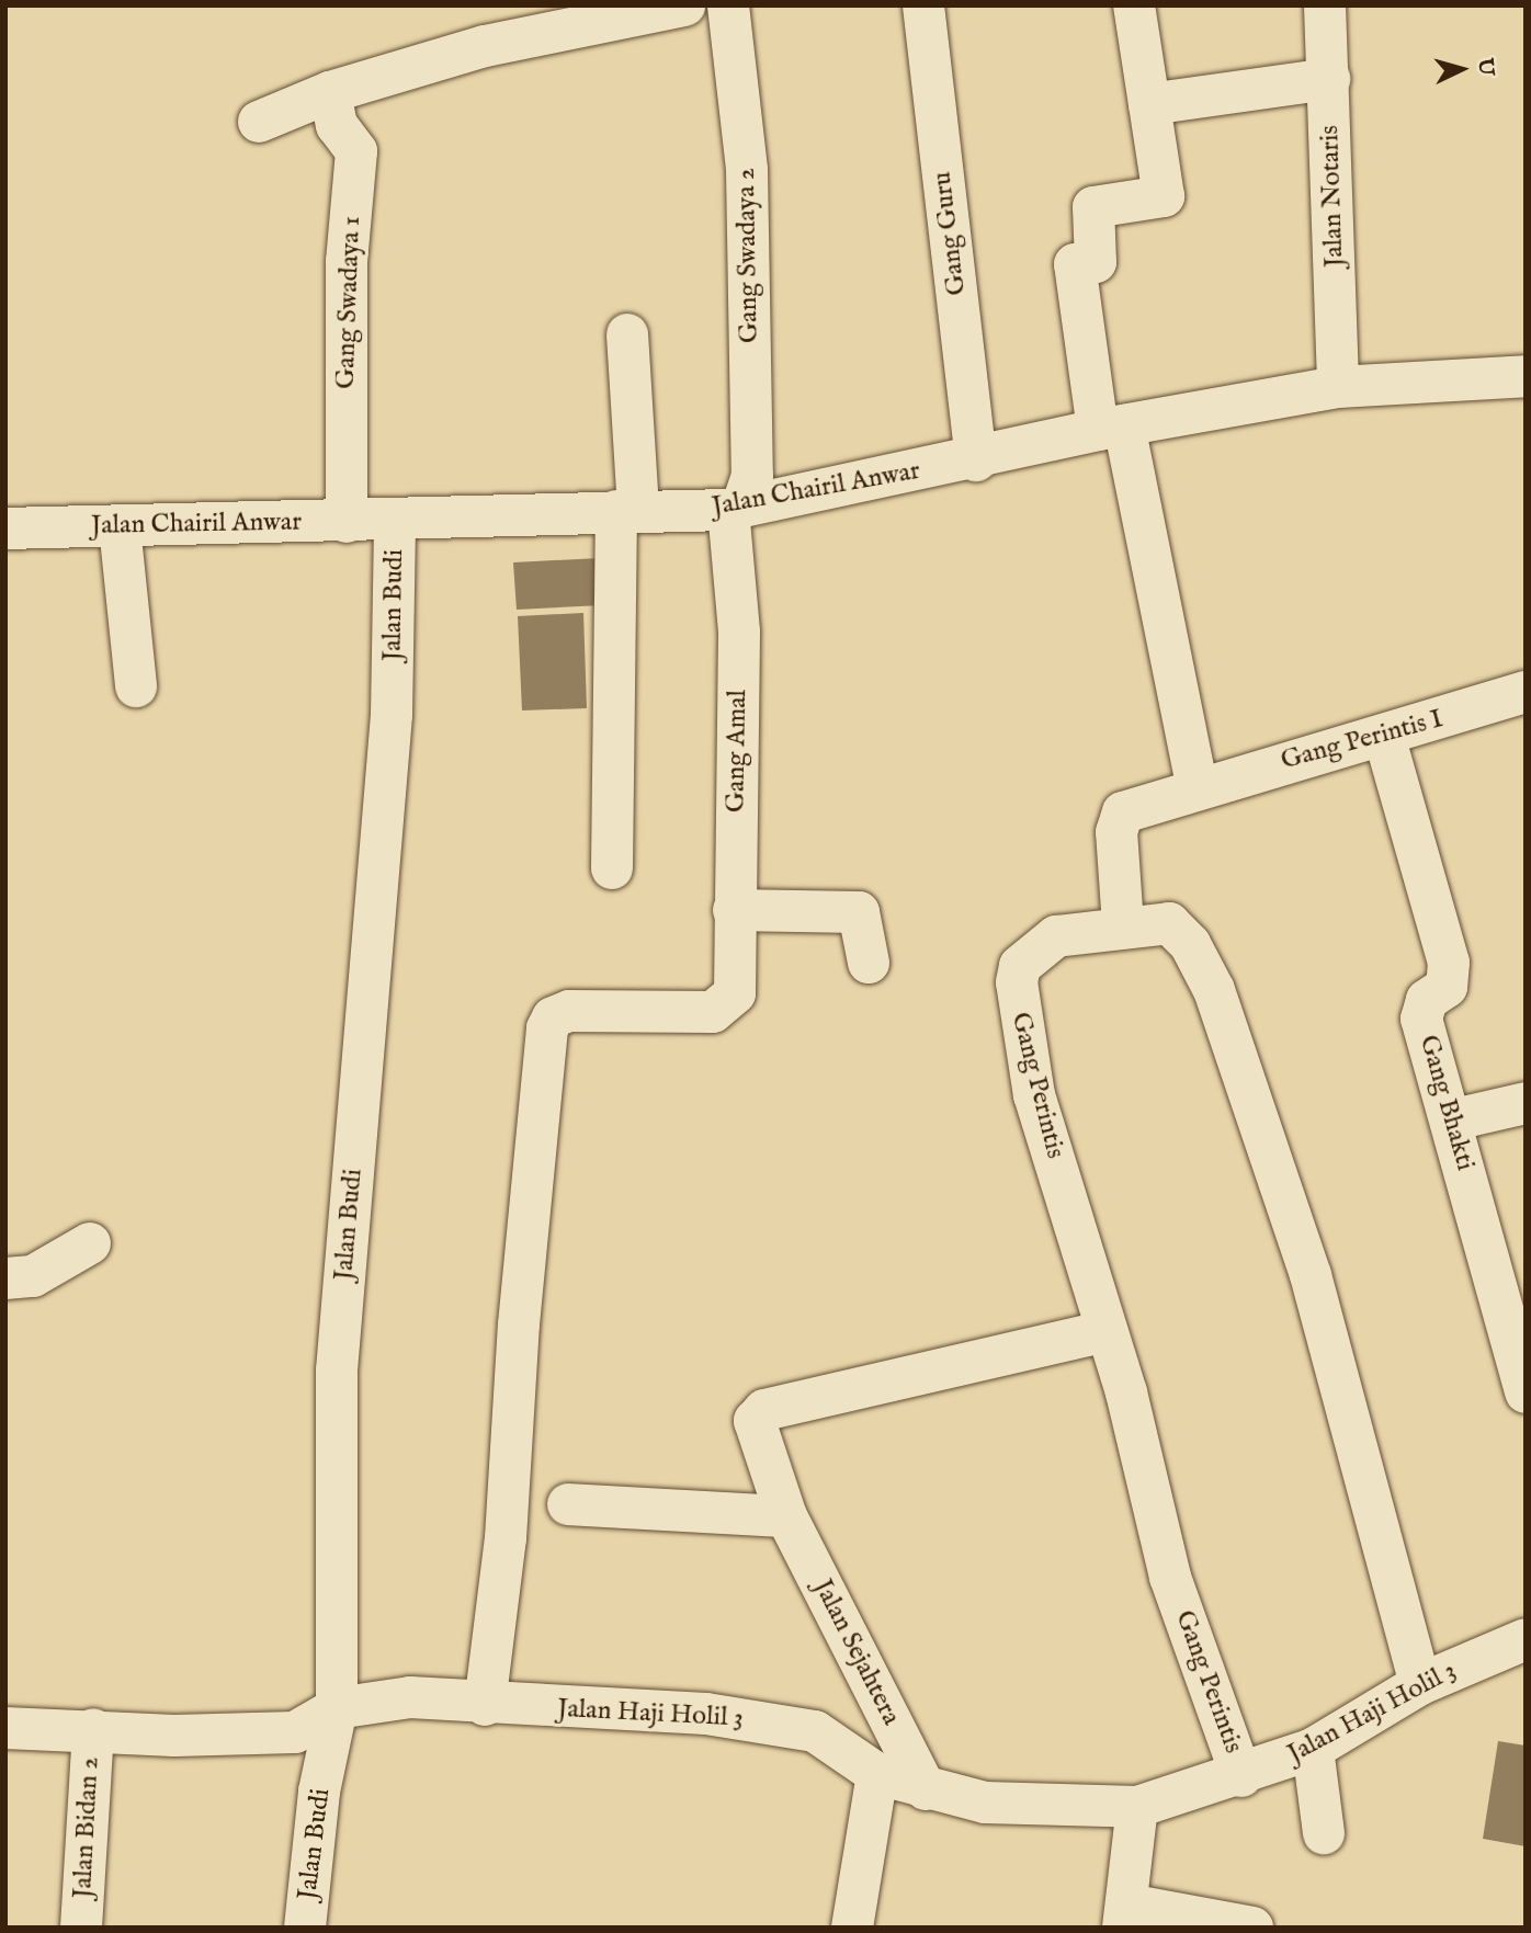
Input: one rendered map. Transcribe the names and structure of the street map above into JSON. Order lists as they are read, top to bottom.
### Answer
{
  "streets": {
    "street": [
      "Jalan Notaris",
      "Gang Guru",
      "Gang Swadaya 2",
      "Gang Swadaya 1",
      "Jalan Chairil Anwar",
      "Jalan Budi",
      "Gang Perintis I",
      "Gang Amal",
      "Gang Perintis",
      "Gang Bhakti",
      "Jalan Sejahtera",
      "Jalan Haji Holil 3",
      "Jalan Bidan 2"
    ]
  },
  "crossings": [
    ["Jalan Notaris", "Jalan Chairil Anwar"],
    ["Gang Guru", "Jalan Chairil Anwar"],
    ["Gang Swadaya 2", "Jalan Chairil Anwar"],
    ["Gang Swadaya 2", "Gang Amal"],
    ["Gang Swadaya 1", "Jalan Chairil Anwar"],
    ["Jalan Chairil Anwar", "Jalan Budi"],
    ["Jalan Chairil Anwar", "Gang Amal"],
    ["Jalan Budi", "Jalan Haji Holil 3"],
    ["Gang Perintis I", "Gang Perintis"],
    ["Gang Perintis I", "Gang Bhakti"],
    ["Gang Amal", "Jalan Haji Holil 3"],
    ["Gang Perintis", "Jalan Sejahtera"],
    ["Gang Perintis", "Jalan Haji Holil 3"],
    ["Jalan Sejahtera", "Jalan Haji Holil 3"],
    ["Jalan Haji Holil 3", "Jalan Bidan 2"]
  ],
  "north": "right"
}
